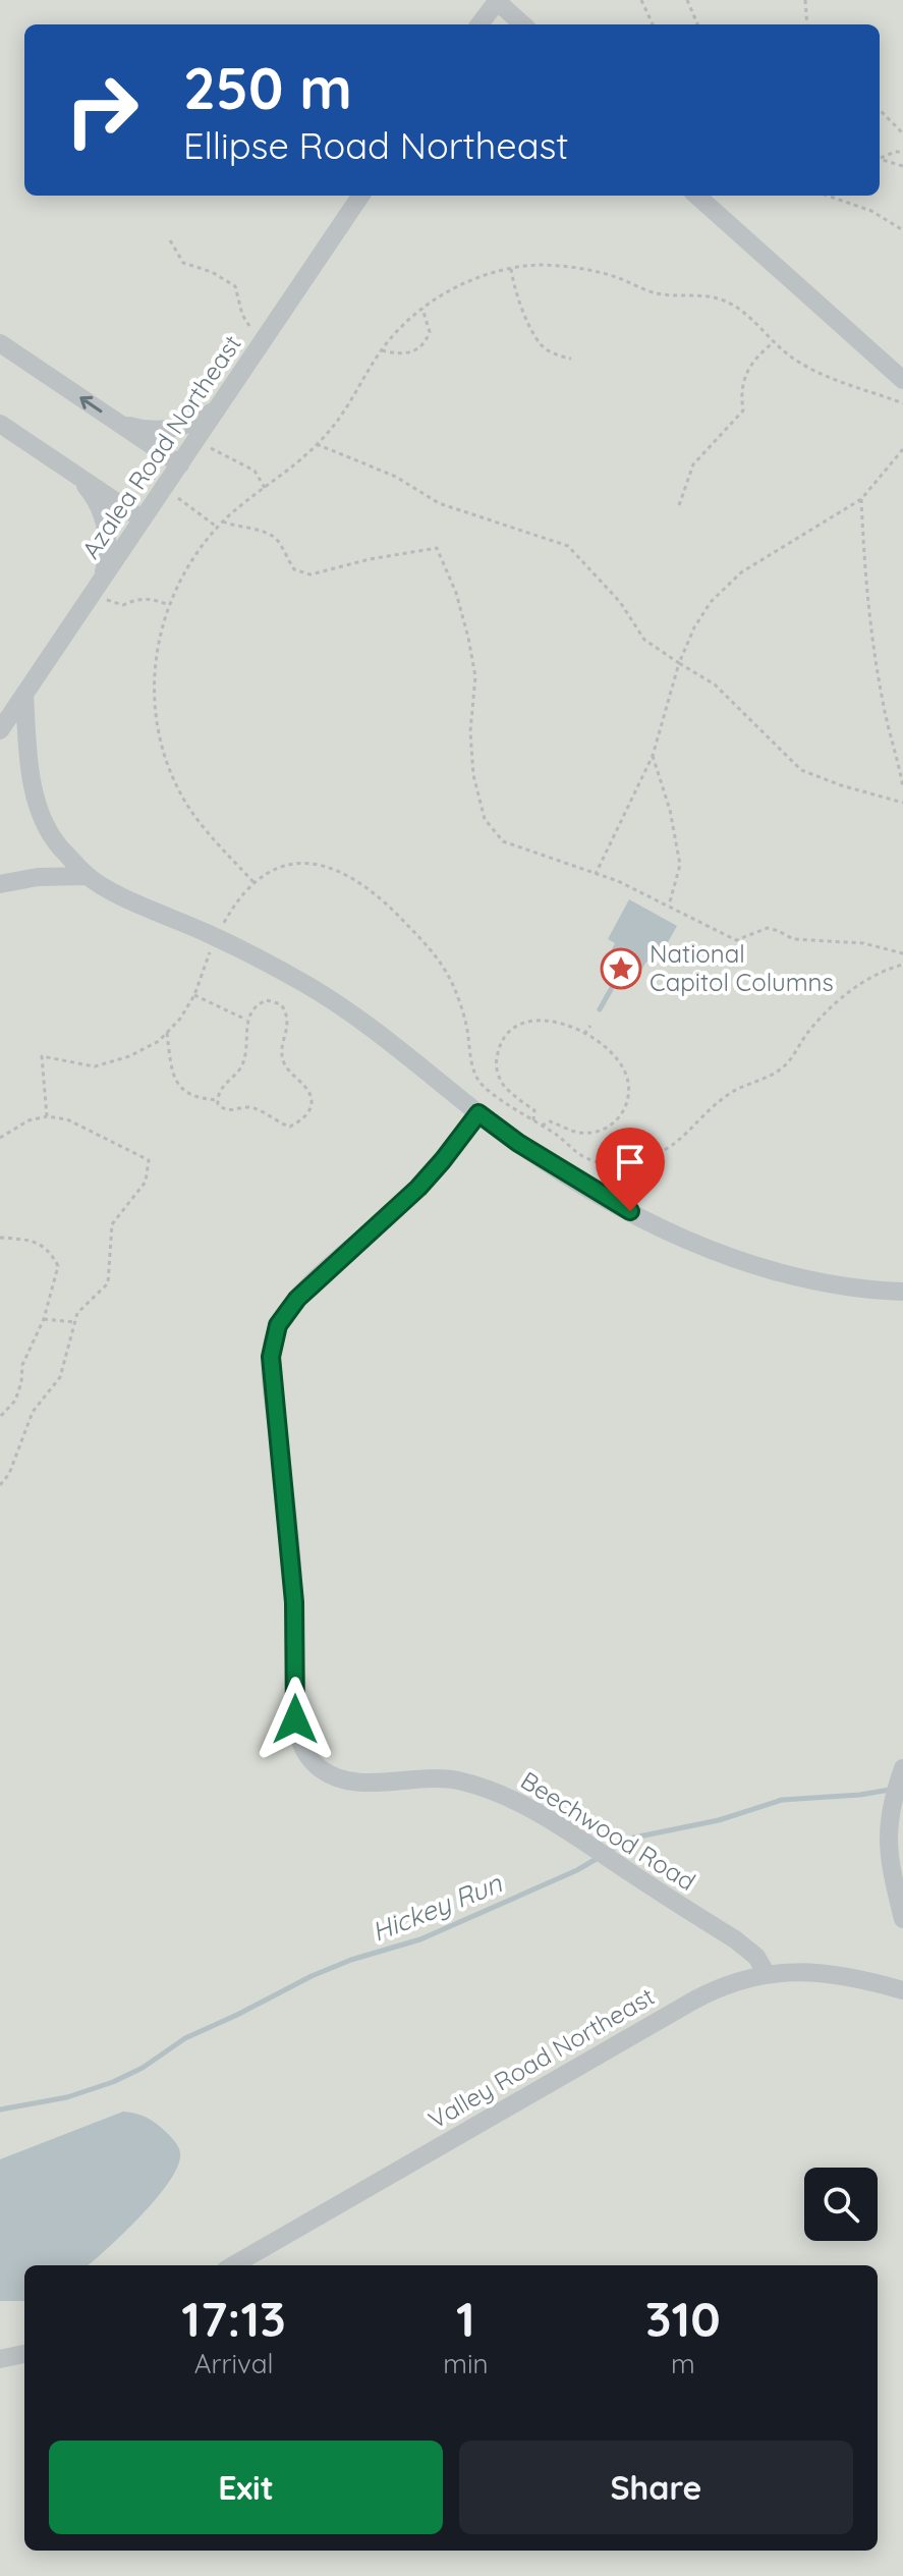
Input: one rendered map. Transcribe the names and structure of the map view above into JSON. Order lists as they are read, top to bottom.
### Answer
{
  "streets": {
    "street": ["Azalea Road Northeast", "Beechwood Road", "Valley Road Northeast"]
  },
  "crossings": [
    ["Beechwood Road", "Valley Road Northeast"]
  ],
  "water": ["Hickey Run"],
  "places": {
    "place": ["National Capitol Columns"]
  },
  "page": {
    "turn": ["250 m", "Ellipse Road Northeast"],
    "eta": [
      "17:13",
      "Arrival",
      "1",
      "min",
      "310",
      "m"
    ],
    "buttons": ["Exit", "Share"]
  }
}
